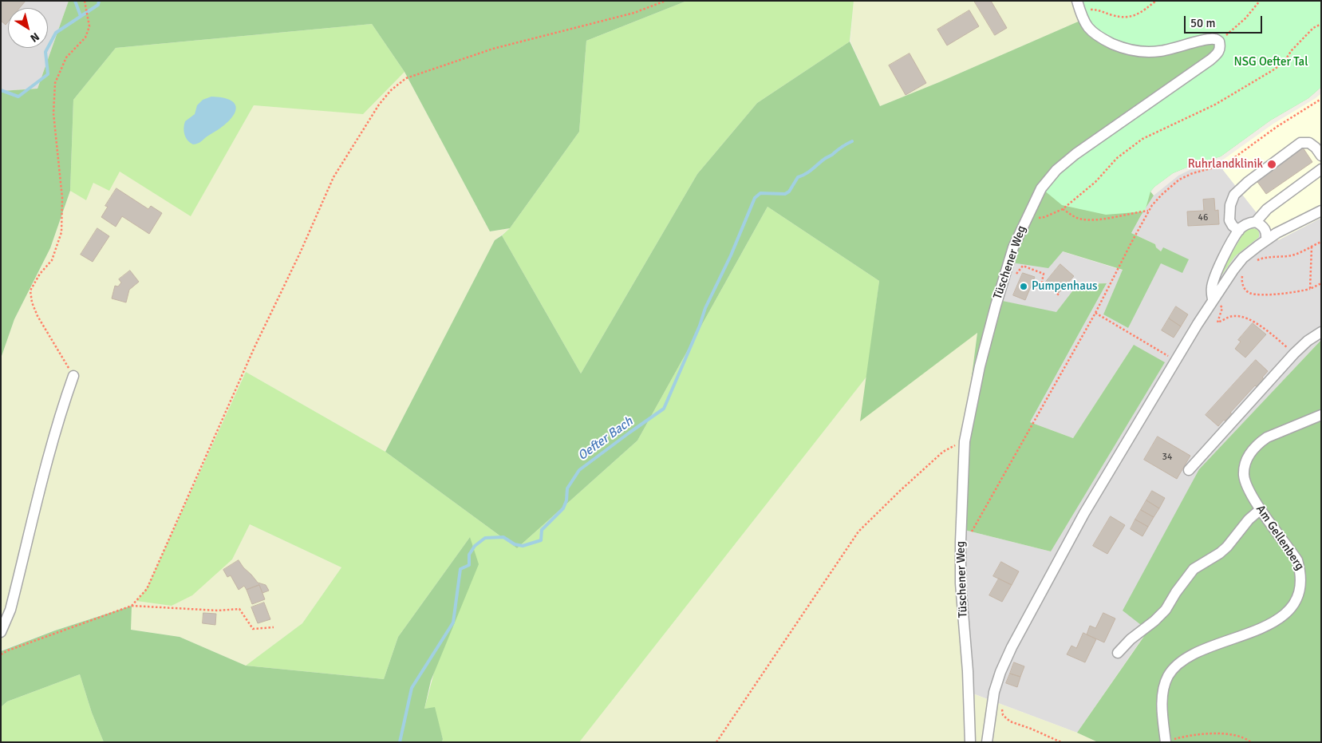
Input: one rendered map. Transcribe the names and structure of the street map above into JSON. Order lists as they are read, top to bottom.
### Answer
{
  "streets": {
    "street": ["Tüschener Weg", "Am Gellenberg"]
  },
  "water": ["Oefter Bach"],
  "parks": ["NSG Oefter Tal"],
  "places": ["Ruhrlandklinik", "Pumpenhaus"],
  "house_numbers": ["46", "34"],
  "scale_bar": "50 m",
  "north": "bottom right"
}
